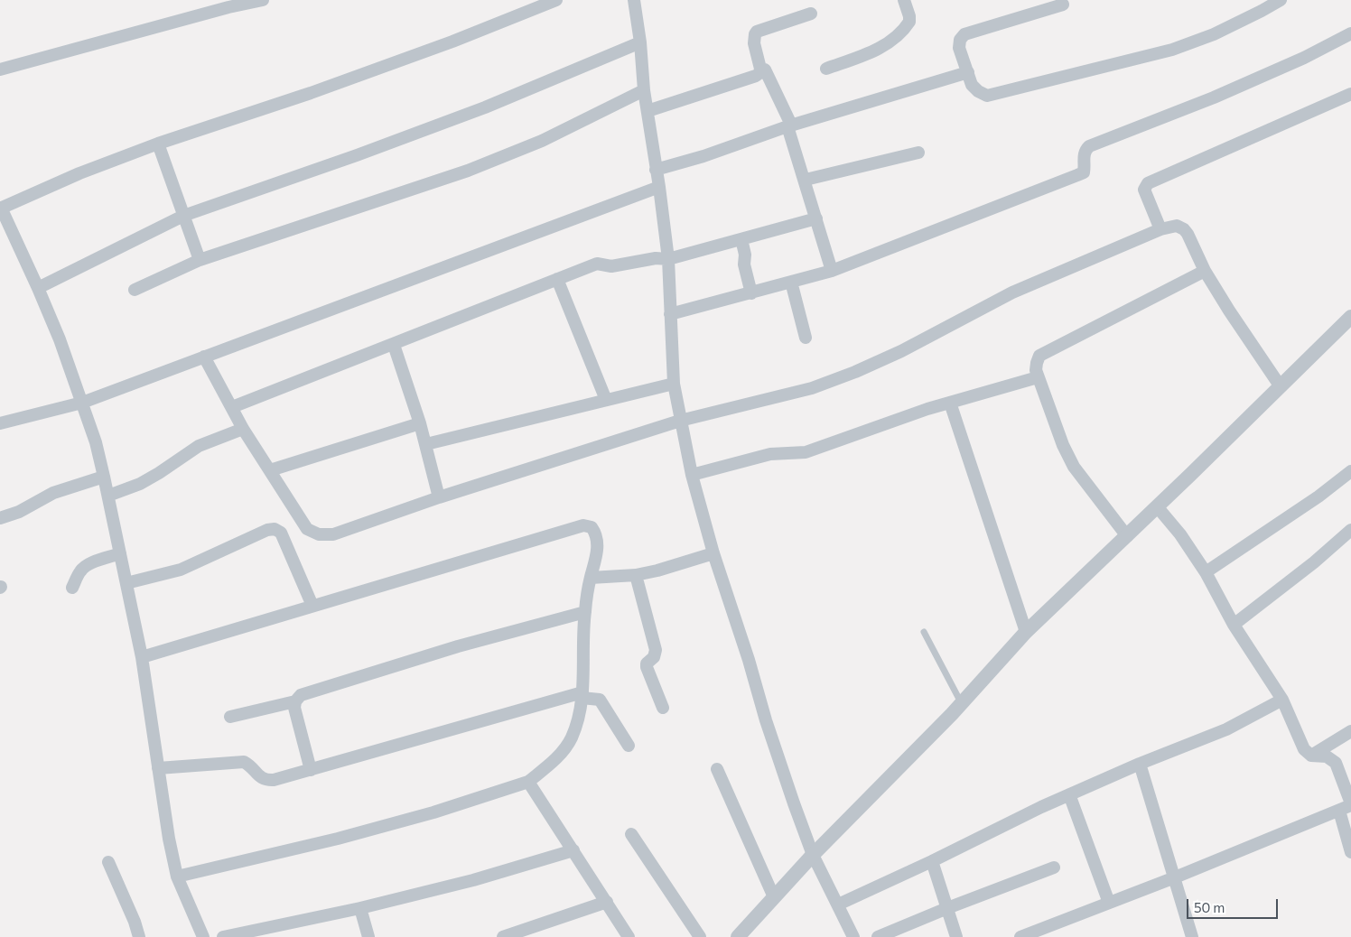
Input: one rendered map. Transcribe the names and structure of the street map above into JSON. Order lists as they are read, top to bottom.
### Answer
{
  "scale_bar": "50 m"
}
